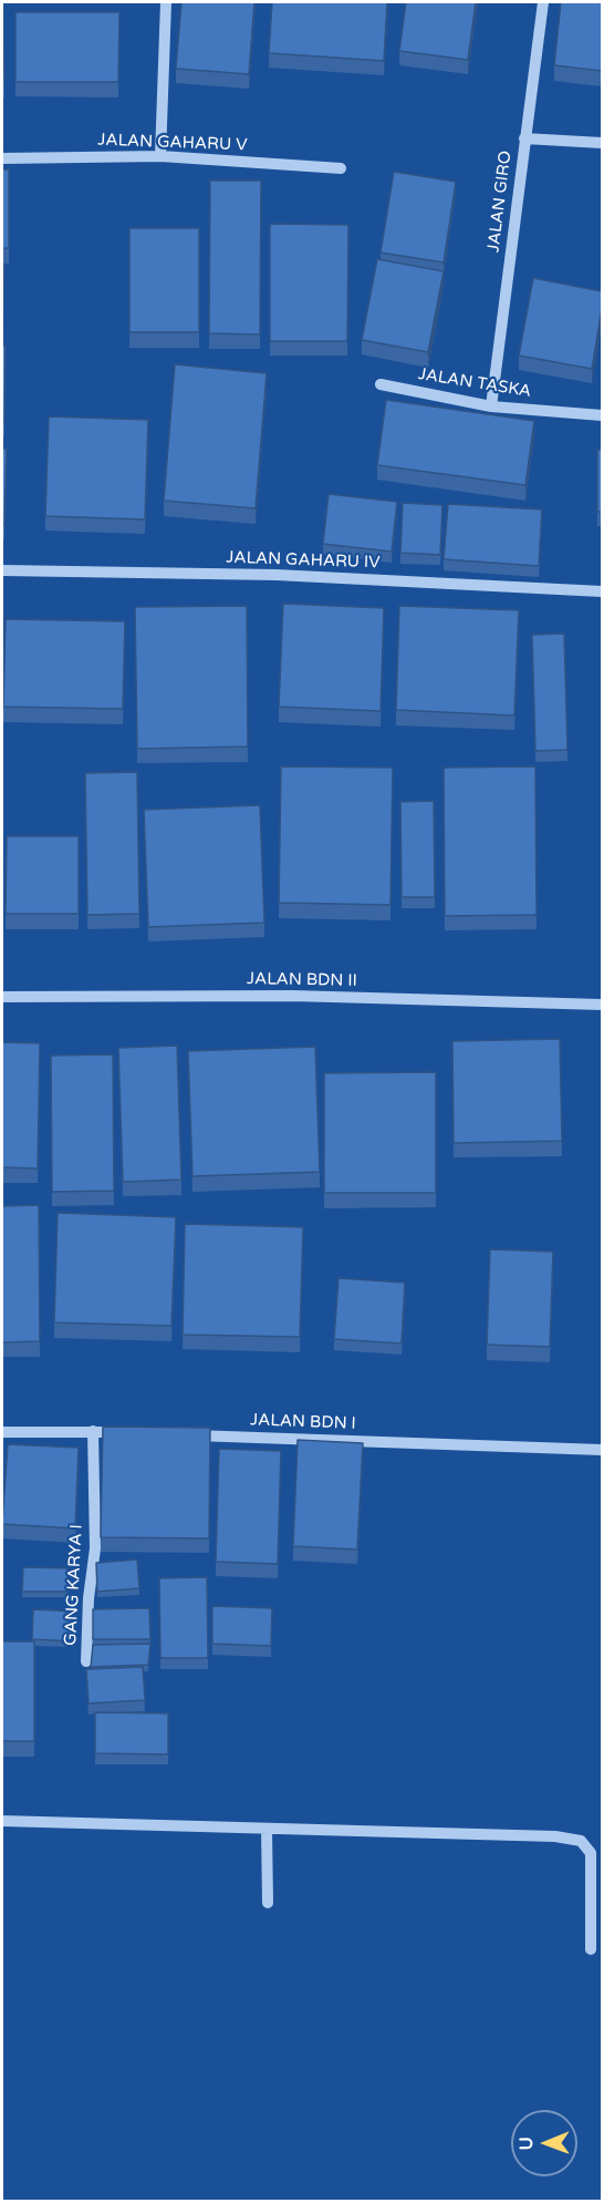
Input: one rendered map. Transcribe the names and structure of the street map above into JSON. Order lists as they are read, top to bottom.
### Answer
{
  "streets": {
    "street": [
      "JALAN GAHARU V",
      "JALAN GIRO",
      "JALAN TASKA",
      "JALAN GAHARU IV",
      "JALAN BDN II",
      "JALAN BDN I",
      "GANG KARYA I"
    ]
  },
  "crossings": [
    ["JALAN GIRO", "JALAN TASKA"]
  ],
  "north": "left"
}
